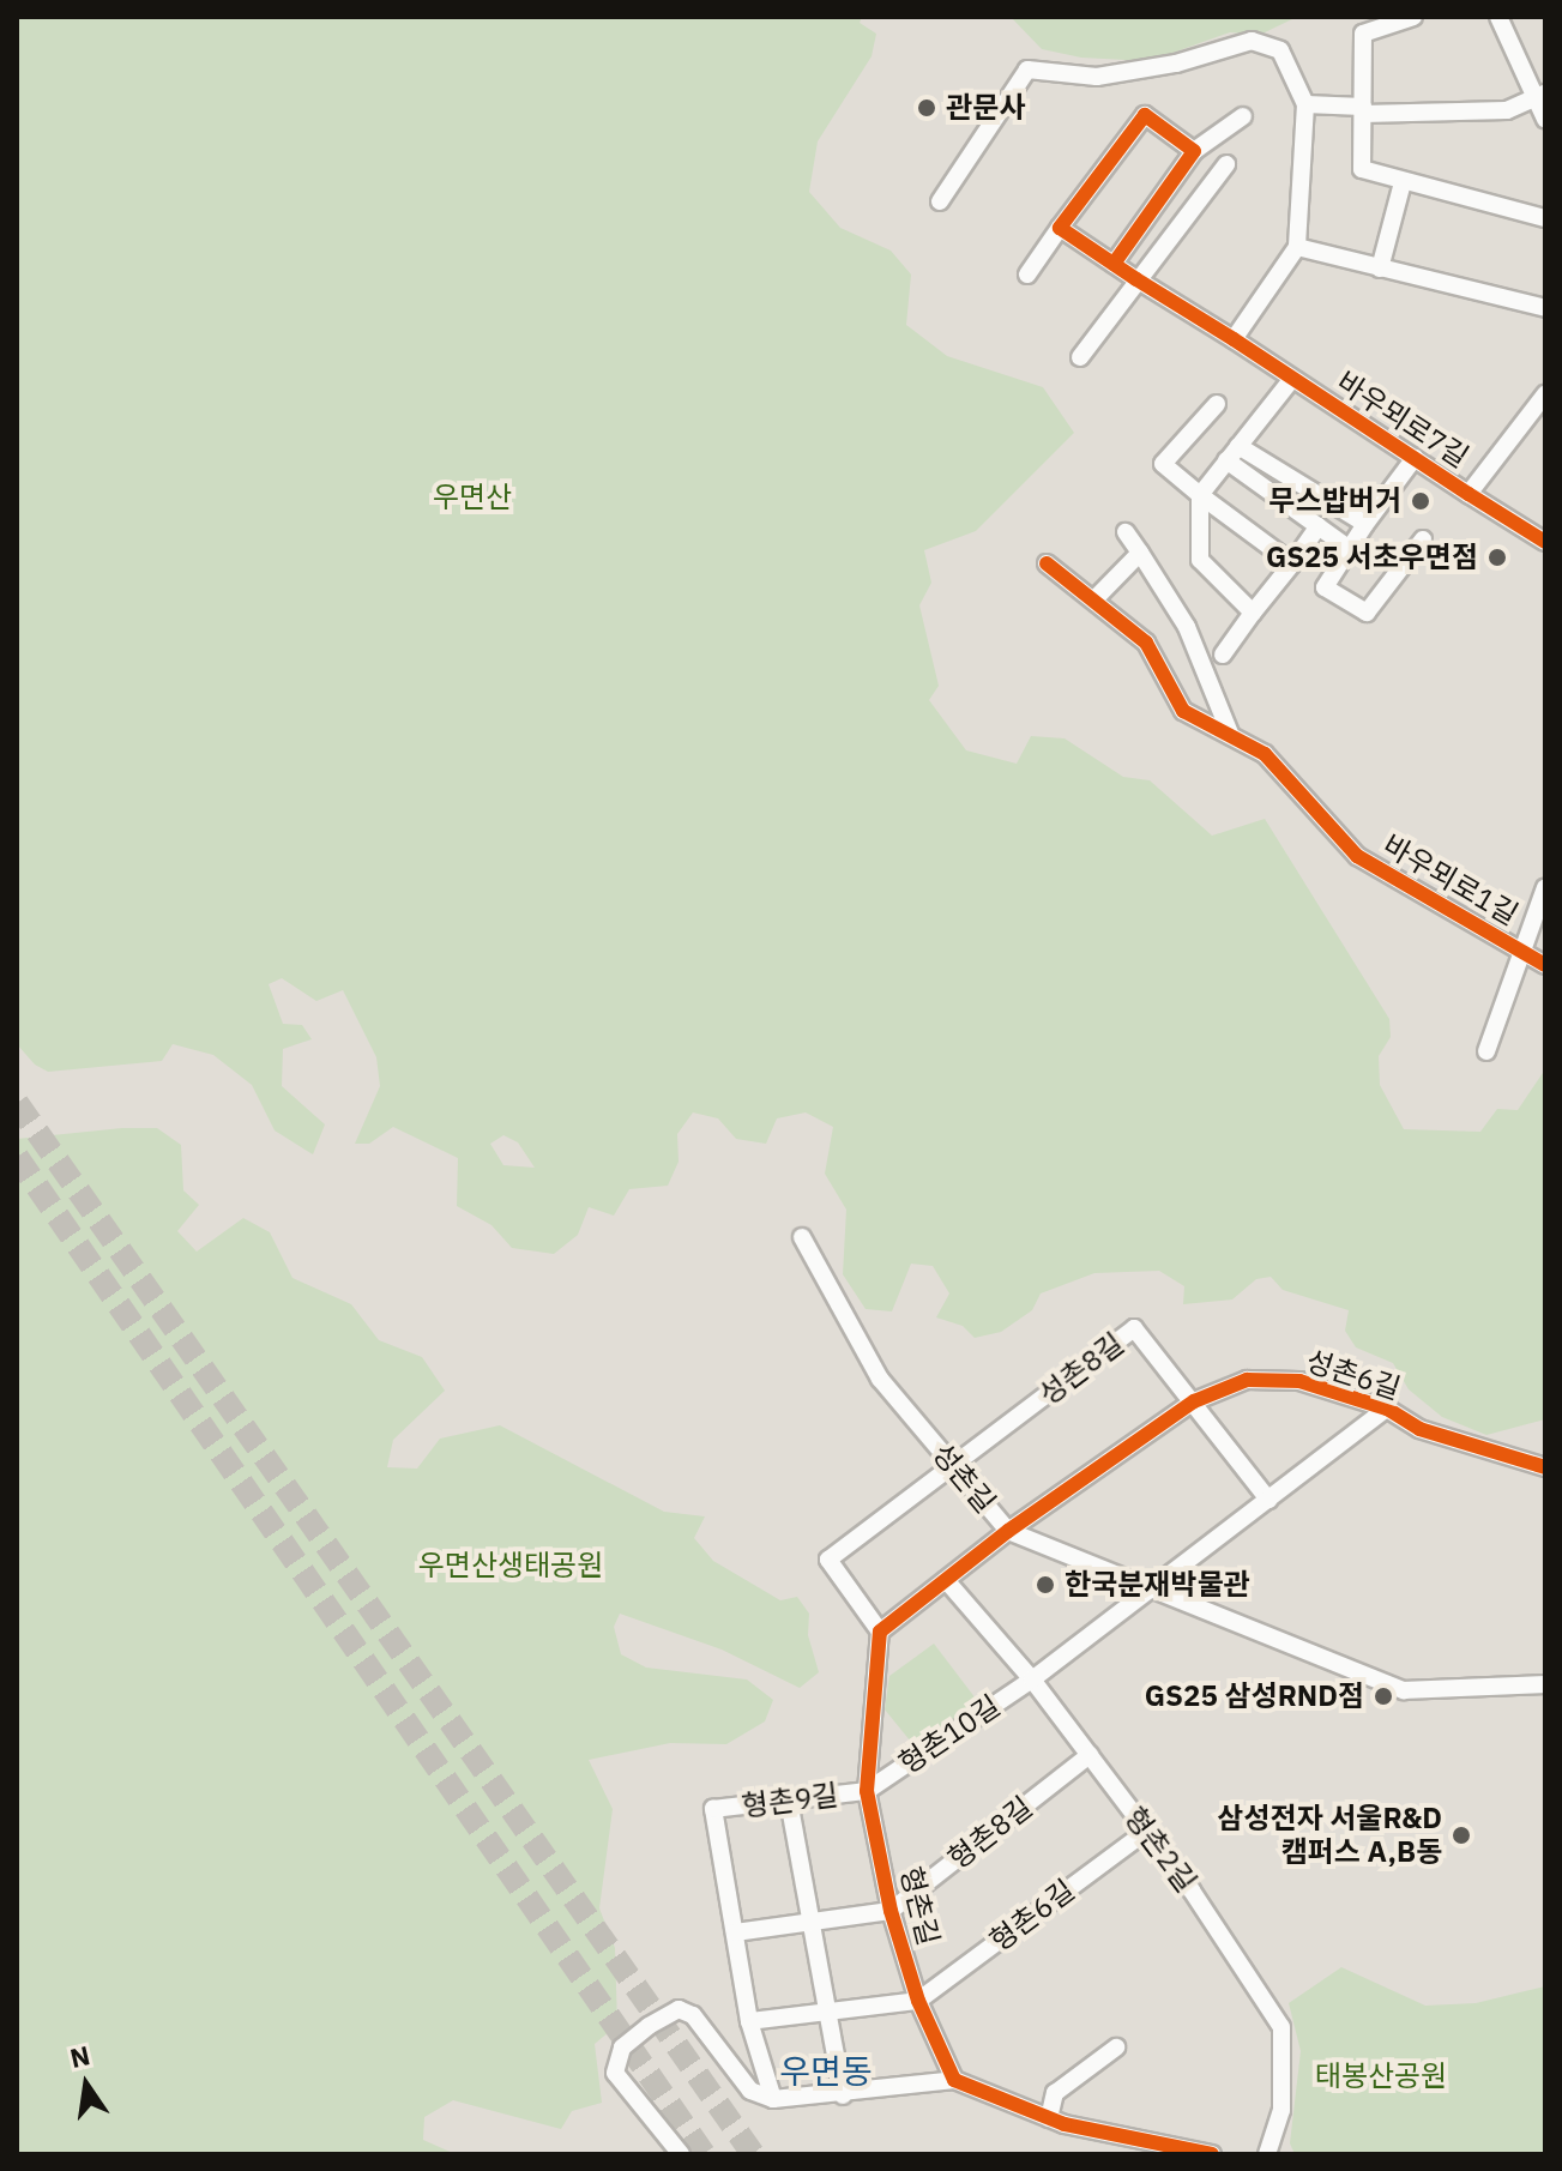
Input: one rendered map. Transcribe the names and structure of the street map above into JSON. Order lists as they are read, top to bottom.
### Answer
{
  "streets": {
    "street": [
      "바우뫼로7길",
      "바우뫼로1길",
      "성촌8길",
      "성촌6길",
      "성촌길",
      "형촌10길",
      "형촌9길",
      "형촌8길",
      "형촌2길",
      "형촌길",
      "형촌6길"
    ]
  },
  "crossings": [
    ["성촌8길", "성촌6길"],
    ["성촌8길", "성촌길"],
    ["성촌6길", "성촌길"],
    ["성촌6길", "형촌10길"],
    ["성촌길", "형촌10길"],
    ["형촌10길", "형촌9길"],
    ["형촌10길", "형촌2길"],
    ["형촌10길", "형촌길"],
    ["형촌9길", "형촌길"],
    ["형촌8길", "형촌2길"],
    ["형촌8길", "형촌길"],
    ["형촌2길", "형촌6길"],
    ["형촌길", "형촌6길"]
  ],
  "districts": ["우면동"],
  "parks": ["우면산", "우면산생태공원", "태봉산공원"],
  "places": [
    "관문사",
    "무스밥버거",
    "GS25 서초우면점",
    "한국분재박물관",
    "GS25 삼성RND점",
    "삼성전자 서울R&D 캠퍼스 A,B동"
  ],
  "north": "top"
}
